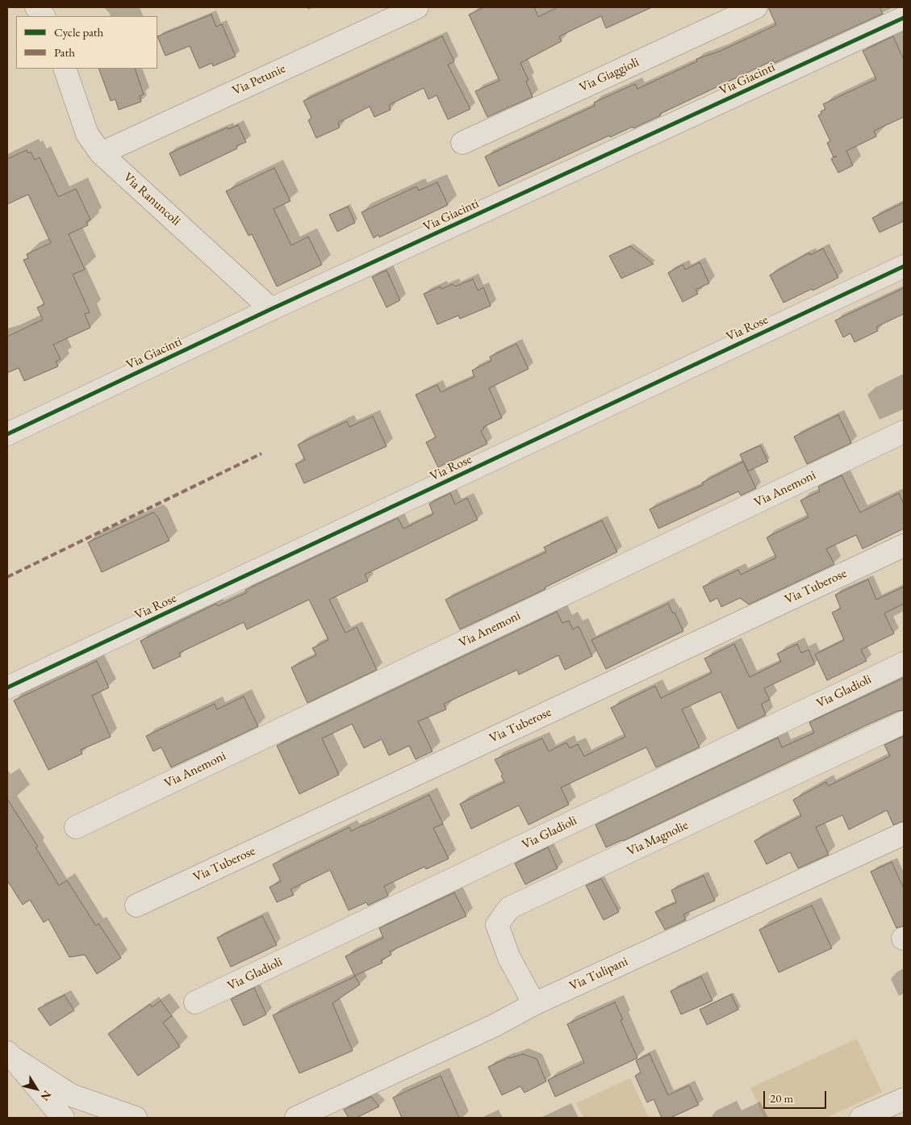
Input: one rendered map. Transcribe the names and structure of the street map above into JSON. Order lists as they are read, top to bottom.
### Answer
{
  "streets": {
    "street": [
      "Via Giaggioli",
      "Via Giacinti",
      "Via Petunie",
      "Via Ranuncoli",
      "Via Rose",
      "Via Anemoni",
      "Via Tuberose",
      "Via Gladioli",
      "Via Magnolie",
      "Via Tulipani"
    ]
  },
  "crossings": [
    ["Via Giacinti", "Via Ranuncoli"],
    ["Via Petunie", "Via Ranuncoli"],
    ["Via Magnolie", "Via Tulipani"]
  ],
  "legend": ["Cycle path", "Path"],
  "scale_bar": "20 m",
  "north": "bottom right"
}
